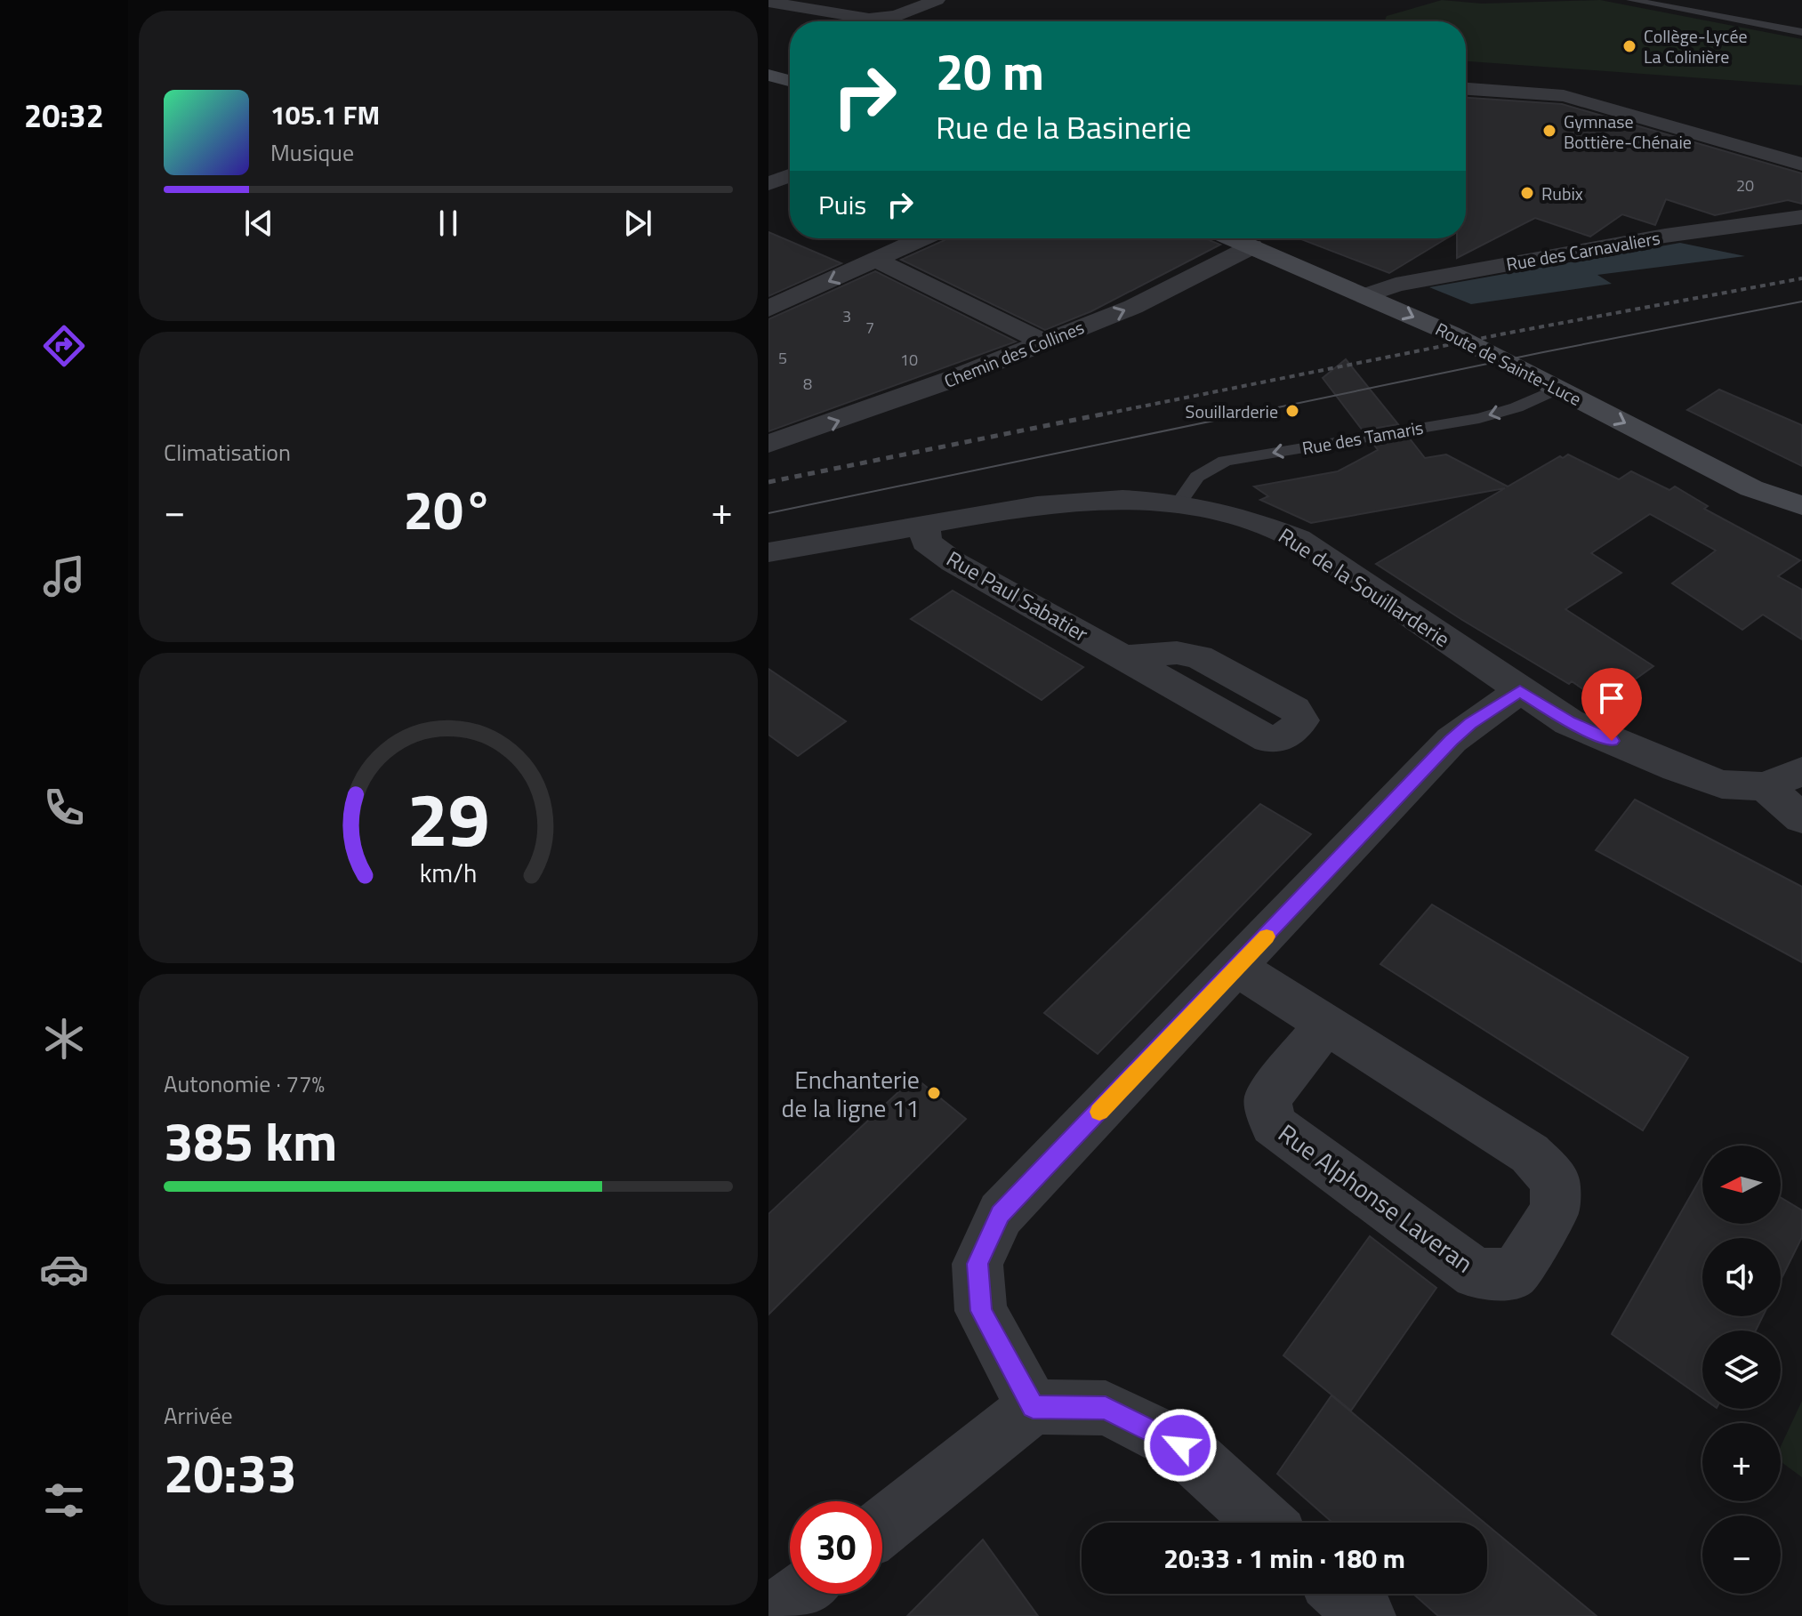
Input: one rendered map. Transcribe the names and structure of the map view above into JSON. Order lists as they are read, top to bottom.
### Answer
{
  "streets": {
    "street": [
      "Rue des Carnavaliers",
      "Chemin des Collines",
      "Route de Sainte-Luce",
      "Rue de la Souillarderie",
      "Rue Paul Sabatier",
      "Rue Alphonse Laveran"
    ],
    "lane": ["Rue des Tamaris"]
  },
  "crossings": [
    ["Rue des Carnavaliers", "Route de Sainte-Luce"],
    ["Chemin des Collines", "Route de Sainte-Luce"],
    ["Route de Sainte-Luce", "Rue des Tamaris"],
    ["Rue des Tamaris", "Rue de la Souillarderie"],
    ["Rue de la Souillarderie", "Rue Paul Sabatier"]
  ],
  "one_way": ["Rue des Tamaris"],
  "places": [
    "Collège-Lycée La Colinière",
    "Gymnase Bottière-Chénaie",
    "Rubix",
    "Souillarderie",
    "Enchanterie de la ligne 11"
  ],
  "house_numbers": [
    "20",
    "3",
    "7",
    "5",
    "10",
    "8"
  ],
  "north": "left",
  "page": {
    "tabs": "20:32",
    "turn": ["20 m", "Rue de la Basinerie"],
    "song": ["105.1 FM", "Musique"],
    "then": "Puis",
    "tile": [
      "Climatisation",
      ["Autonomie · 77%", "385 km"],
      ["Arrivée", "20:33"]
    ],
    "heat": ["−", "20°", "+"],
    "map_buttons": ["+", "−"],
    "limit": "30",
    "trip": "20:33 · 1 min · 180 m",
    "gauge": ["29", "km/h"]
  }
}
